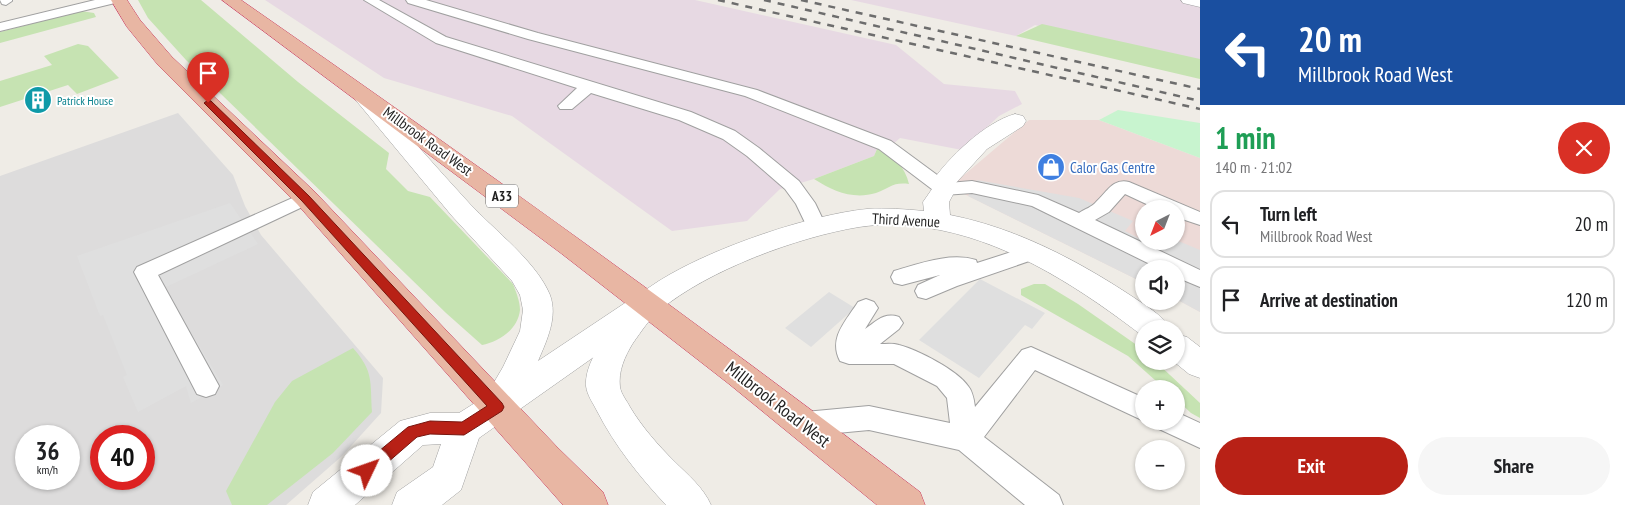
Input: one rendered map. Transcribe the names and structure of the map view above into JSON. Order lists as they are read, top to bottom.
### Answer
{
  "streets": {
    "highway": ["Millbrook Road West", "A33"],
    "street": ["Third Avenue"]
  },
  "crossings": [
    ["Millbrook Road West", "Third Avenue"]
  ],
  "places": {
    "building": ["Patrick House"],
    "shop": ["Calor Gas Centre"]
  },
  "north": "bottom left",
  "page": {
    "turn": ["20 m", "Millbrook Road West"],
    "heading": ["1 min", "140 m · 21:02"],
    "list": [
      {
        "name": "Turn left",
        "note": "Millbrook Road West",
        "value": "20 m"
      },
      {
        "name": "Arrive at destination",
        "value": "120 m"
      }
    ],
    "map_buttons": ["+", "−"],
    "speed": "36 km/h",
    "limit": "40",
    "buttons": ["Exit", "Share"]
  }
}
